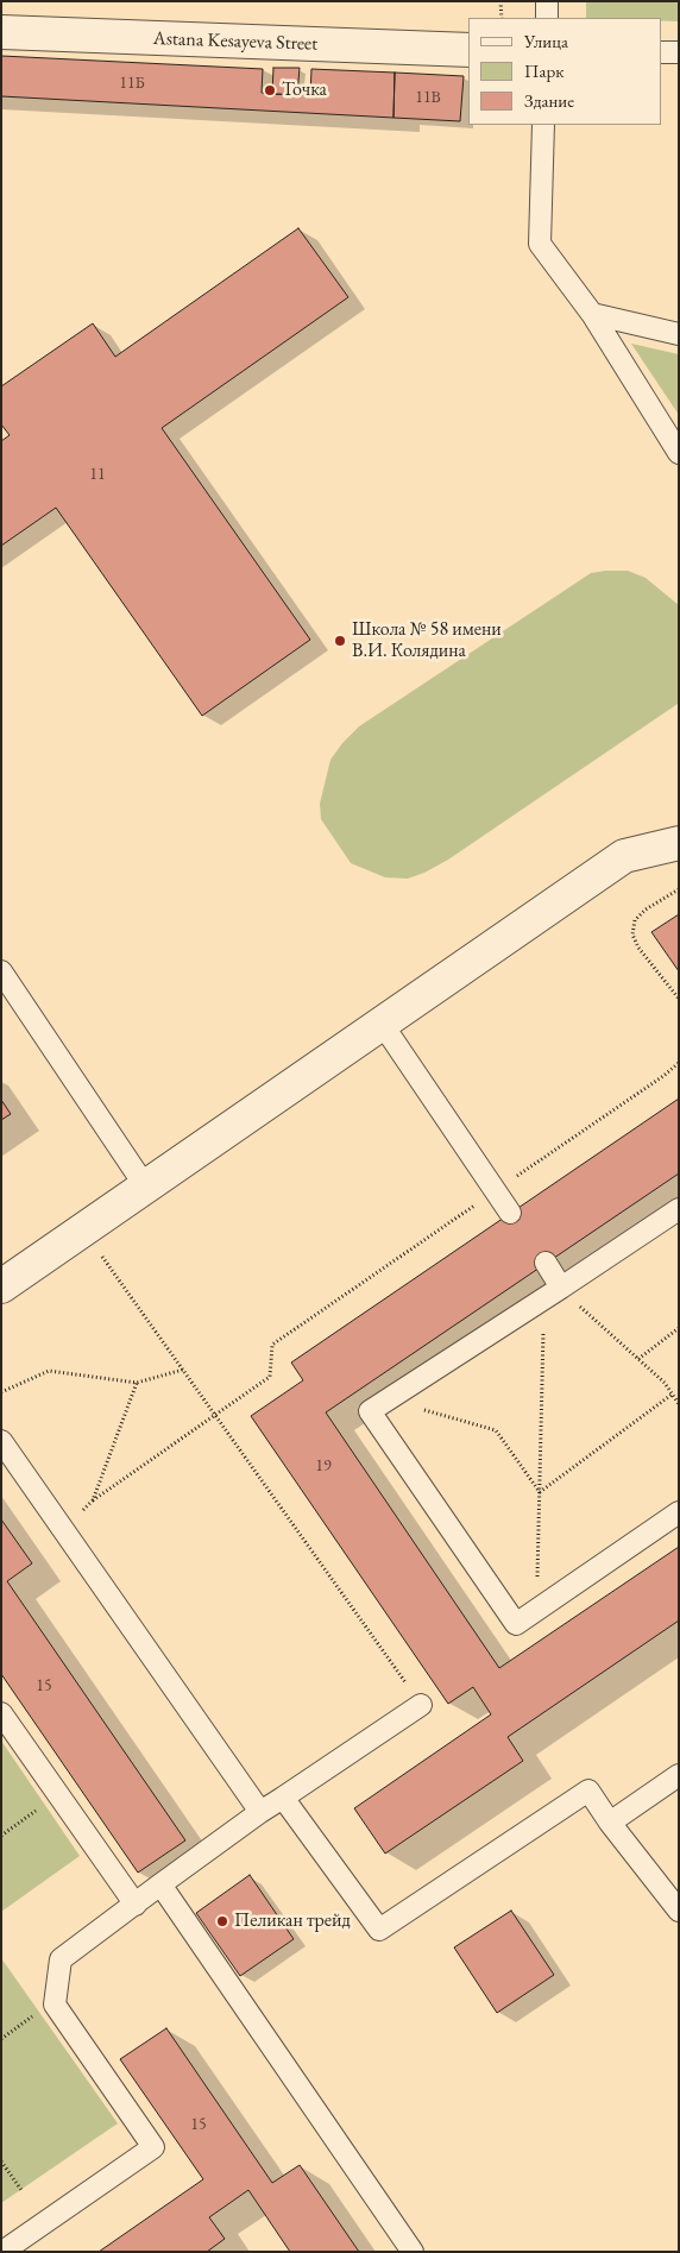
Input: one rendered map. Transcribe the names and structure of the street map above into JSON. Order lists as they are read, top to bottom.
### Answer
{
  "streets": {
    "street": ["Astana Kesayeva Street"]
  },
  "places": ["Точка", "Школа № 58 имени В.И. Колядина", "Пеликан трейд"],
  "house_numbers": [
    "11Б",
    "11В",
    "11",
    "19",
    "15",
    "15"
  ],
  "legend": ["Улица", "Парк", "Здание"]
}
